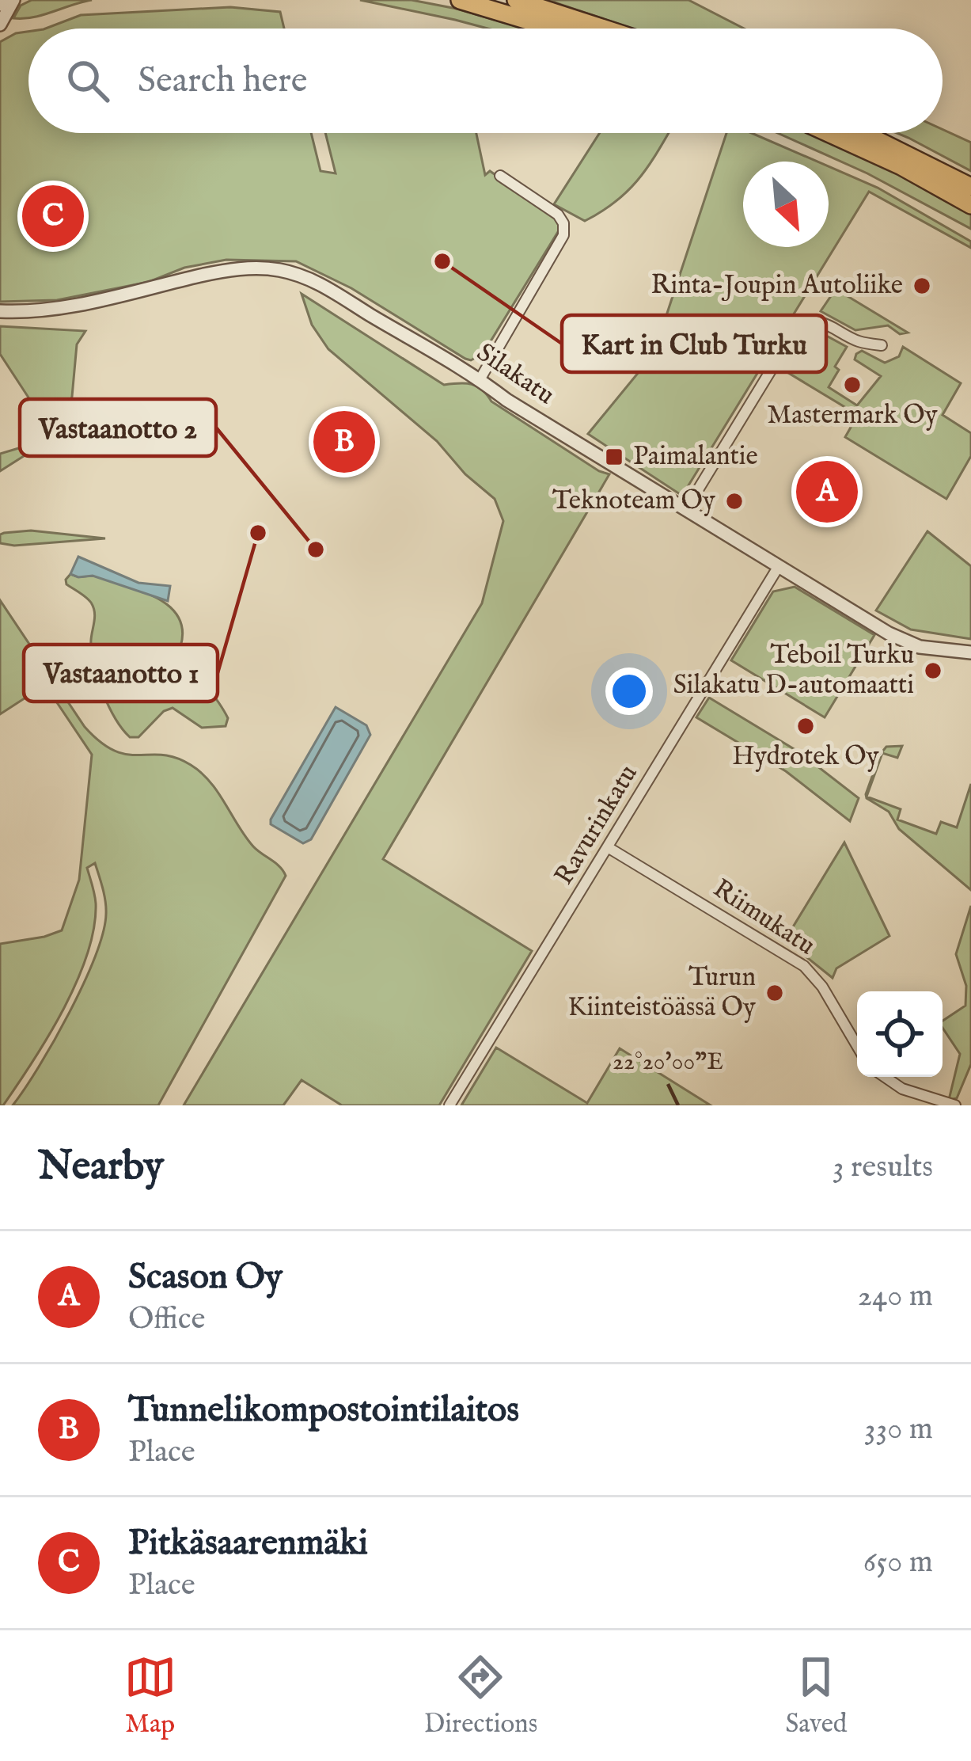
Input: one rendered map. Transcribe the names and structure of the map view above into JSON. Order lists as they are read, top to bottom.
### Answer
{
  "streets": {
    "street": ["Silakatu", "Ravurinkatu", "Riimukatu"]
  },
  "crossings": [
    ["Silakatu", "Ravurinkatu"],
    ["Ravurinkatu", "Riimukatu"]
  ],
  "places": {
    "other": [
      "Kart in Club Turku",
      "Rinta-Joupin Autoliike",
      "Mastermark Oy",
      "Teknoteam Oy",
      "Vastaanotto 1",
      "Vastaanotto 2",
      "Teboil Turku Silakatu D-automaatti",
      "Hydrotek Oy",
      "Turun Kiinteistöässä Oy"
    ],
    "transit": ["Paimalantie"]
  },
  "north": "bottom right",
  "page": {
    "search": "Search here",
    "pins": ["C", "B", "A"],
    "heading": ["Nearby", "3 results"],
    "list": [
      {
        "mark": "A",
        "name": "Scason Oy",
        "note": "Office",
        "value": "240 m"
      },
      {
        "mark": "B",
        "name": "Tunnelikompostointilaitos",
        "note": "Place",
        "value": "330 m"
      },
      {
        "mark": "C",
        "name": "Pitkäsaarenmäki",
        "note": "Place",
        "value": "650 m"
      }
    ],
    "nav": ["Map", "Directions", "Saved"]
  },
  "coordinates": ["22°20'00\"E"]
}
